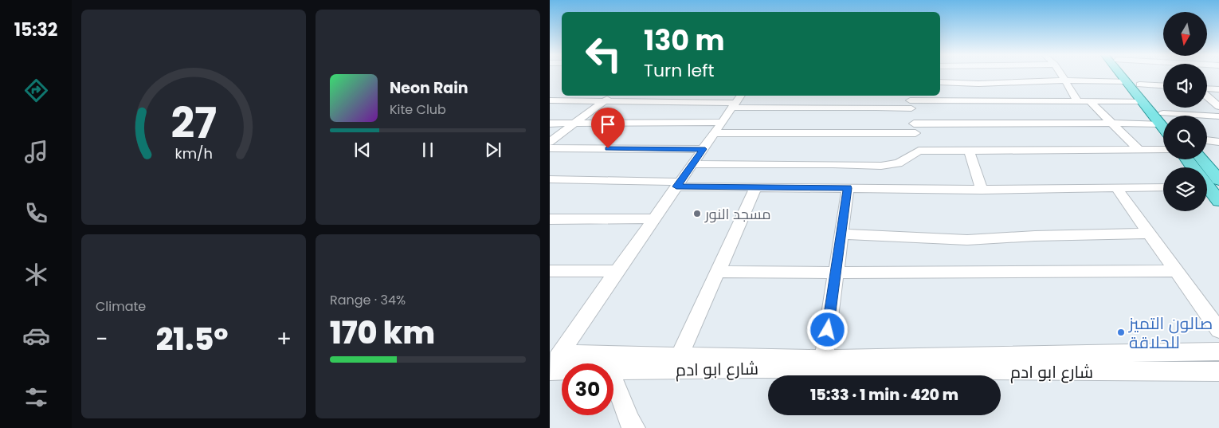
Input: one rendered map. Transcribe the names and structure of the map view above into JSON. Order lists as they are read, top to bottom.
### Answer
{
  "streets": {
    "street": ["شارع ابو ادم"]
  },
  "places": ["مسجد النور", "صالون التميز للحلاقة"],
  "north": "bottom",
  "page": {
    "tabs": "15:32",
    "turn": ["130 m", "Turn left"],
    "song": ["Neon Rain", "Kite Club"],
    "tile": [
      "Climate",
      ["Range · 34%", "170 km"]
    ],
    "heat": ["−", "21.5°", "+"],
    "limit": "30",
    "trip": "15:33 · 1 min · 420 m",
    "gauge": ["27", "km/h"]
  }
}
